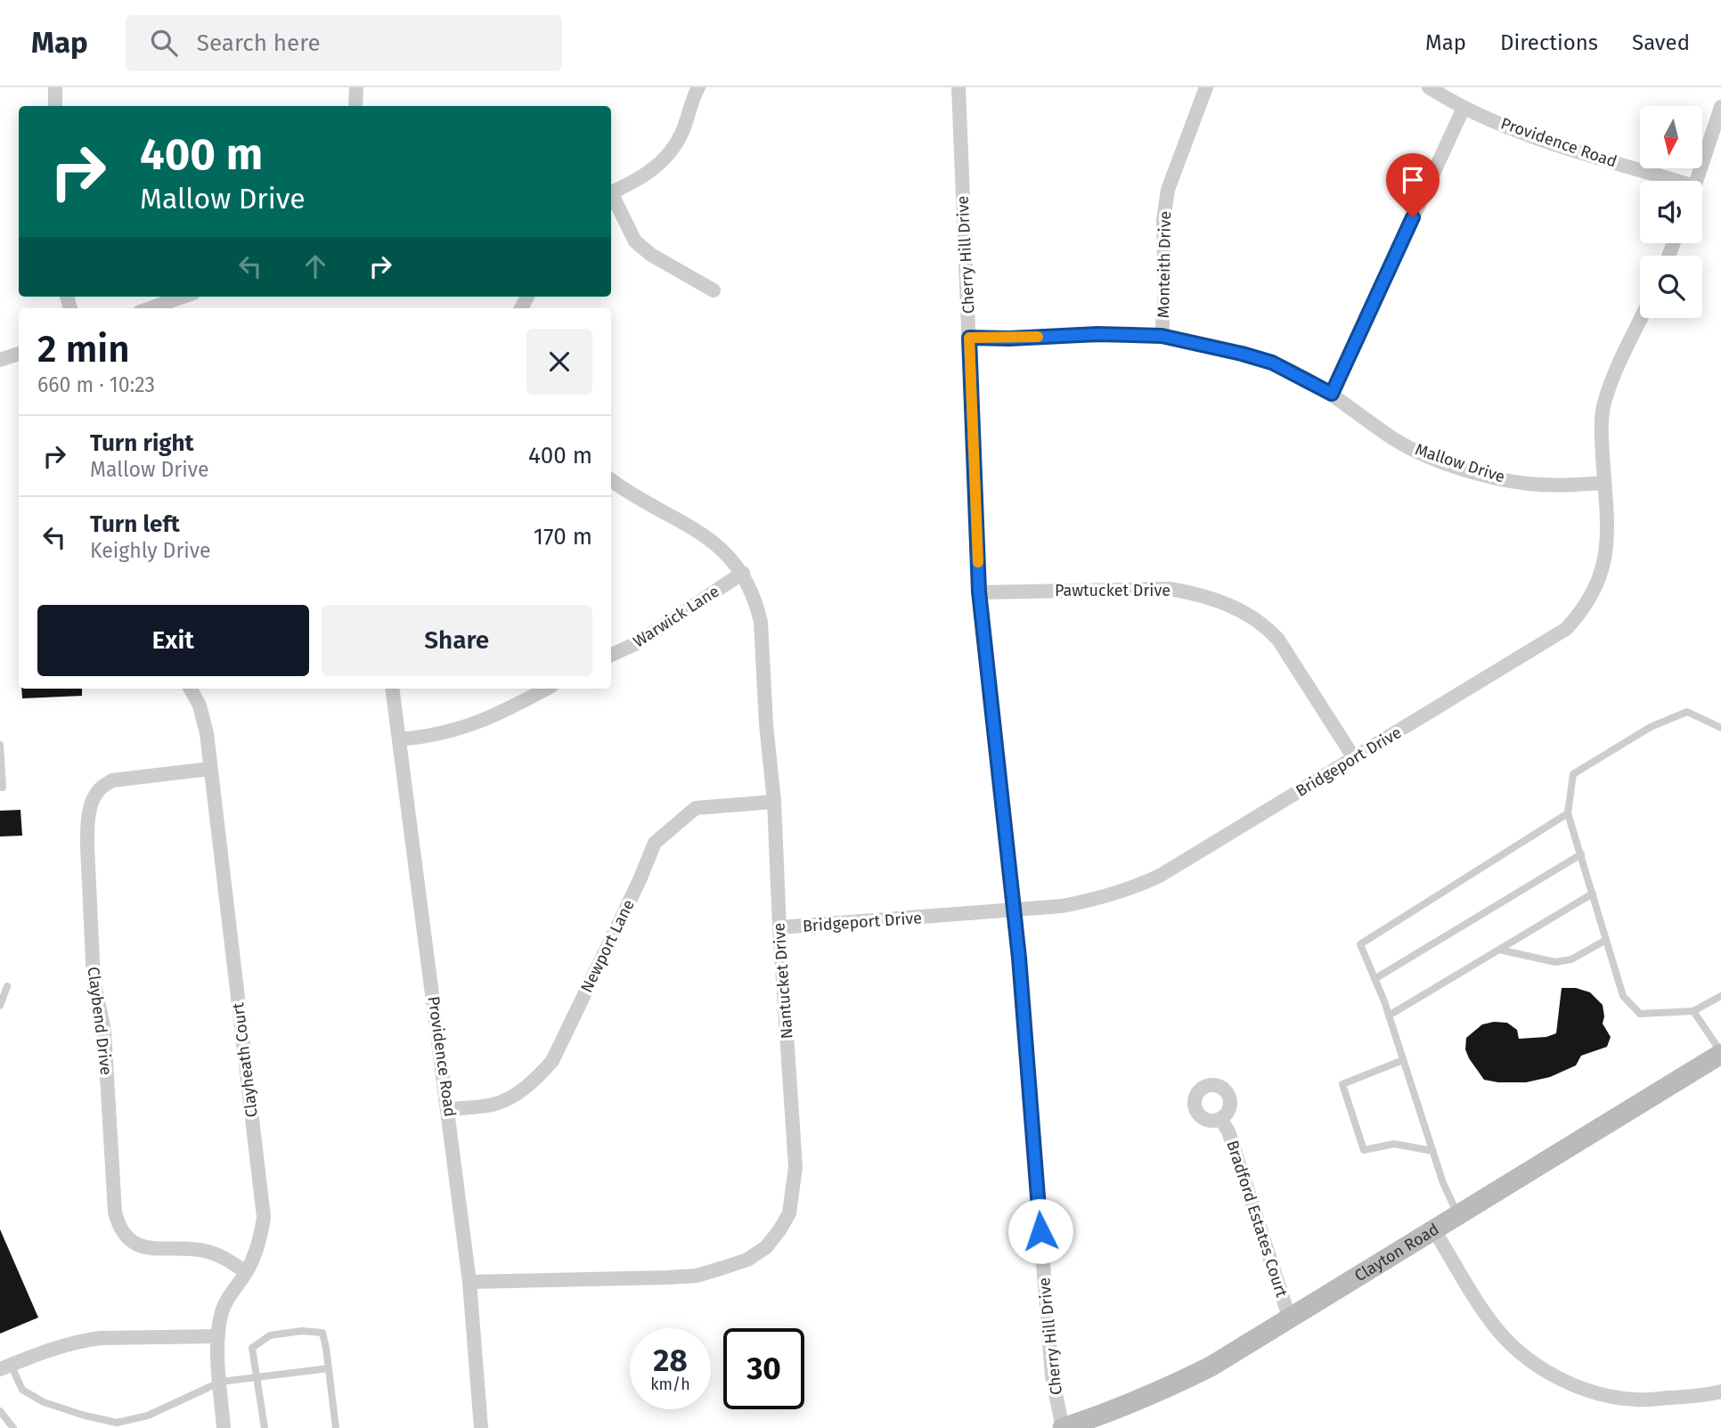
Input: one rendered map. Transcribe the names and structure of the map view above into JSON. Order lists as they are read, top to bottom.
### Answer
{
  "streets": {
    "main road": ["Clayton Road"],
    "street": [
      "Providence Road",
      "Cherry Hill Drive",
      "Monteith Drive",
      "Mallow Drive",
      "Pawtucket Drive",
      "Warwick Lane",
      "Bridgeport Drive",
      "Newport Lane",
      "Nantucket Drive",
      "Claybend Drive",
      "Clayheath Court",
      "Bradford Estates Court"
    ]
  },
  "crossings": [
    ["Providence Road", "Newport Lane"],
    ["Providence Road", "Nantucket Drive"],
    ["Cherry Hill Drive", "Mallow Drive"],
    ["Cherry Hill Drive", "Pawtucket Drive"],
    ["Cherry Hill Drive", "Bridgeport Drive"],
    ["Cherry Hill Drive", "Clayton Road"],
    ["Monteith Drive", "Mallow Drive"],
    ["Mallow Drive", "Bridgeport Drive"],
    ["Pawtucket Drive", "Bridgeport Drive"],
    ["Warwick Lane", "Nantucket Drive"],
    ["Bridgeport Drive", "Nantucket Drive"],
    ["Newport Lane", "Nantucket Drive"],
    ["Claybend Drive", "Clayheath Court"],
    ["Bradford Estates Court", "Clayton Road"]
  ],
  "north": "bottom",
  "page": {
    "header": "Map",
    "search": "Search here",
    "nav": ["Map", "Directions", "Saved"],
    "turn": ["400 m", "Mallow Drive"],
    "heading": ["2 min", "660 m · 10:23"],
    "list": [
      {
        "name": "Turn right",
        "note": "Mallow Drive",
        "value": "400 m"
      },
      {
        "name": "Turn left",
        "note": "Keighly Drive",
        "value": "170 m"
      }
    ],
    "buttons": ["Exit", "Share"],
    "speed": "28 km/h",
    "limit": "30"
  }
}
